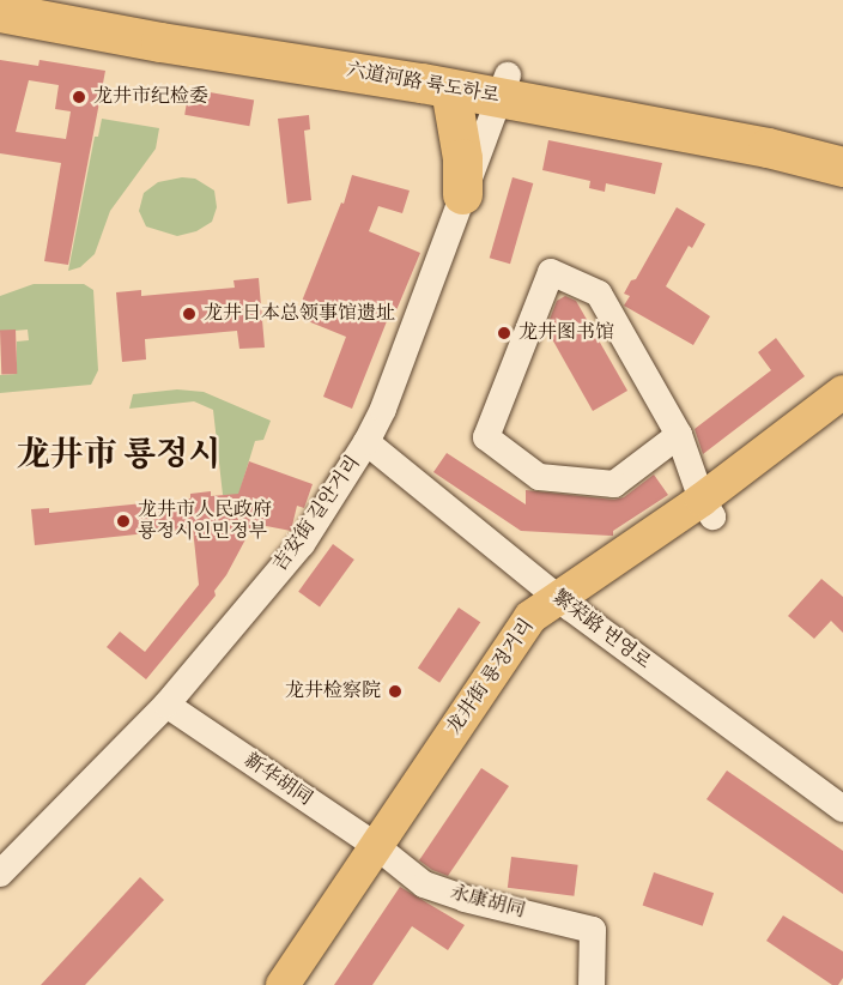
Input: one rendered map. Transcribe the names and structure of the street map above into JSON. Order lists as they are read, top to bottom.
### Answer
{
  "streets": {
    "highway": ["六道河路 륙도하로"],
    "main road": ["龙井街 룡정거리"],
    "street": [
      "吉安街 길안거리",
      "繁荣路 번영로",
      "新华胡同",
      "永康胡同"
    ]
  },
  "crossings": [
    ["六道河路 륙도하로", "吉安街 길안거리"],
    ["吉安街 길안거리", "繁荣路 번영로"],
    ["吉安街 길안거리", "新华胡同"],
    ["繁荣路 번영로", "龙井街 룡정거리"],
    ["龙井街 룡정거리", "新华胡同"],
    ["龙井街 룡정거리", "永康胡同"],
    ["新华胡同", "永康胡同"]
  ],
  "districts": ["龙井市 룡정시"],
  "places": [
    "龙井市纪检委",
    "龙井日本总领事馆遗址",
    "龙井图书馆",
    "龙井市人民政府 룡정시인민정부",
    "龙井检察院"
  ]
}
